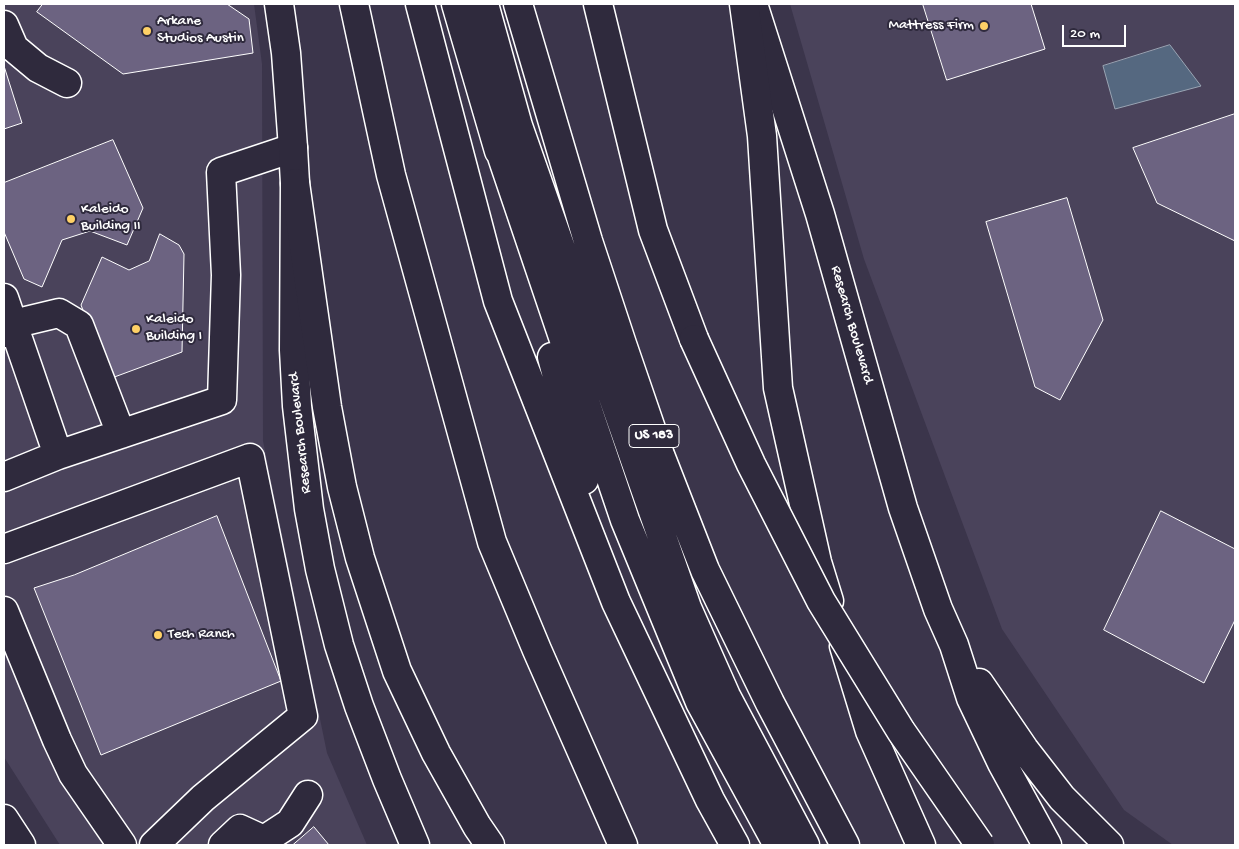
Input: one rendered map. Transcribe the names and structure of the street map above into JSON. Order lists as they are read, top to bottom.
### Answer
{
  "streets": {
    "main road": ["Research Boulevard", "US 183"]
  },
  "places": [
    "Mattress Firm",
    "Arkane Studios Austin",
    "Kaleido Building II",
    "Kaleido Building I",
    "Tech Ranch"
  ],
  "scale_bar": "20 m"
}
